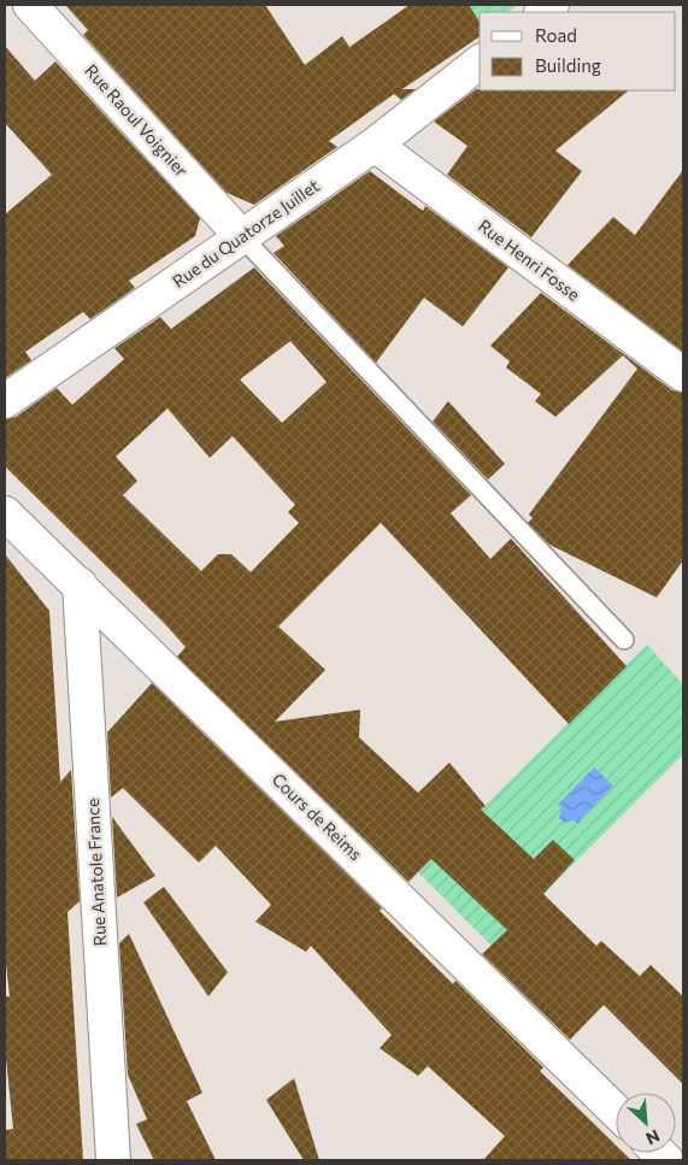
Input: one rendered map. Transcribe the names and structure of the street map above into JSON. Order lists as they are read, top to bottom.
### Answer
{
  "streets": {
    "street": [
      "Rue Raoul Voignier",
      "Rue du Quatorze Juillet",
      "Rue Henri Fosse",
      "Cours de Reims",
      "Rue Anatole France"
    ]
  },
  "crossings": [
    ["Rue Raoul Voignier", "Rue du Quatorze Juillet"],
    ["Rue du Quatorze Juillet", "Rue Henri Fosse"],
    ["Cours de Reims", "Rue Anatole France"]
  ],
  "legend": ["Road", "Building"],
  "north": "bottom right"
}
